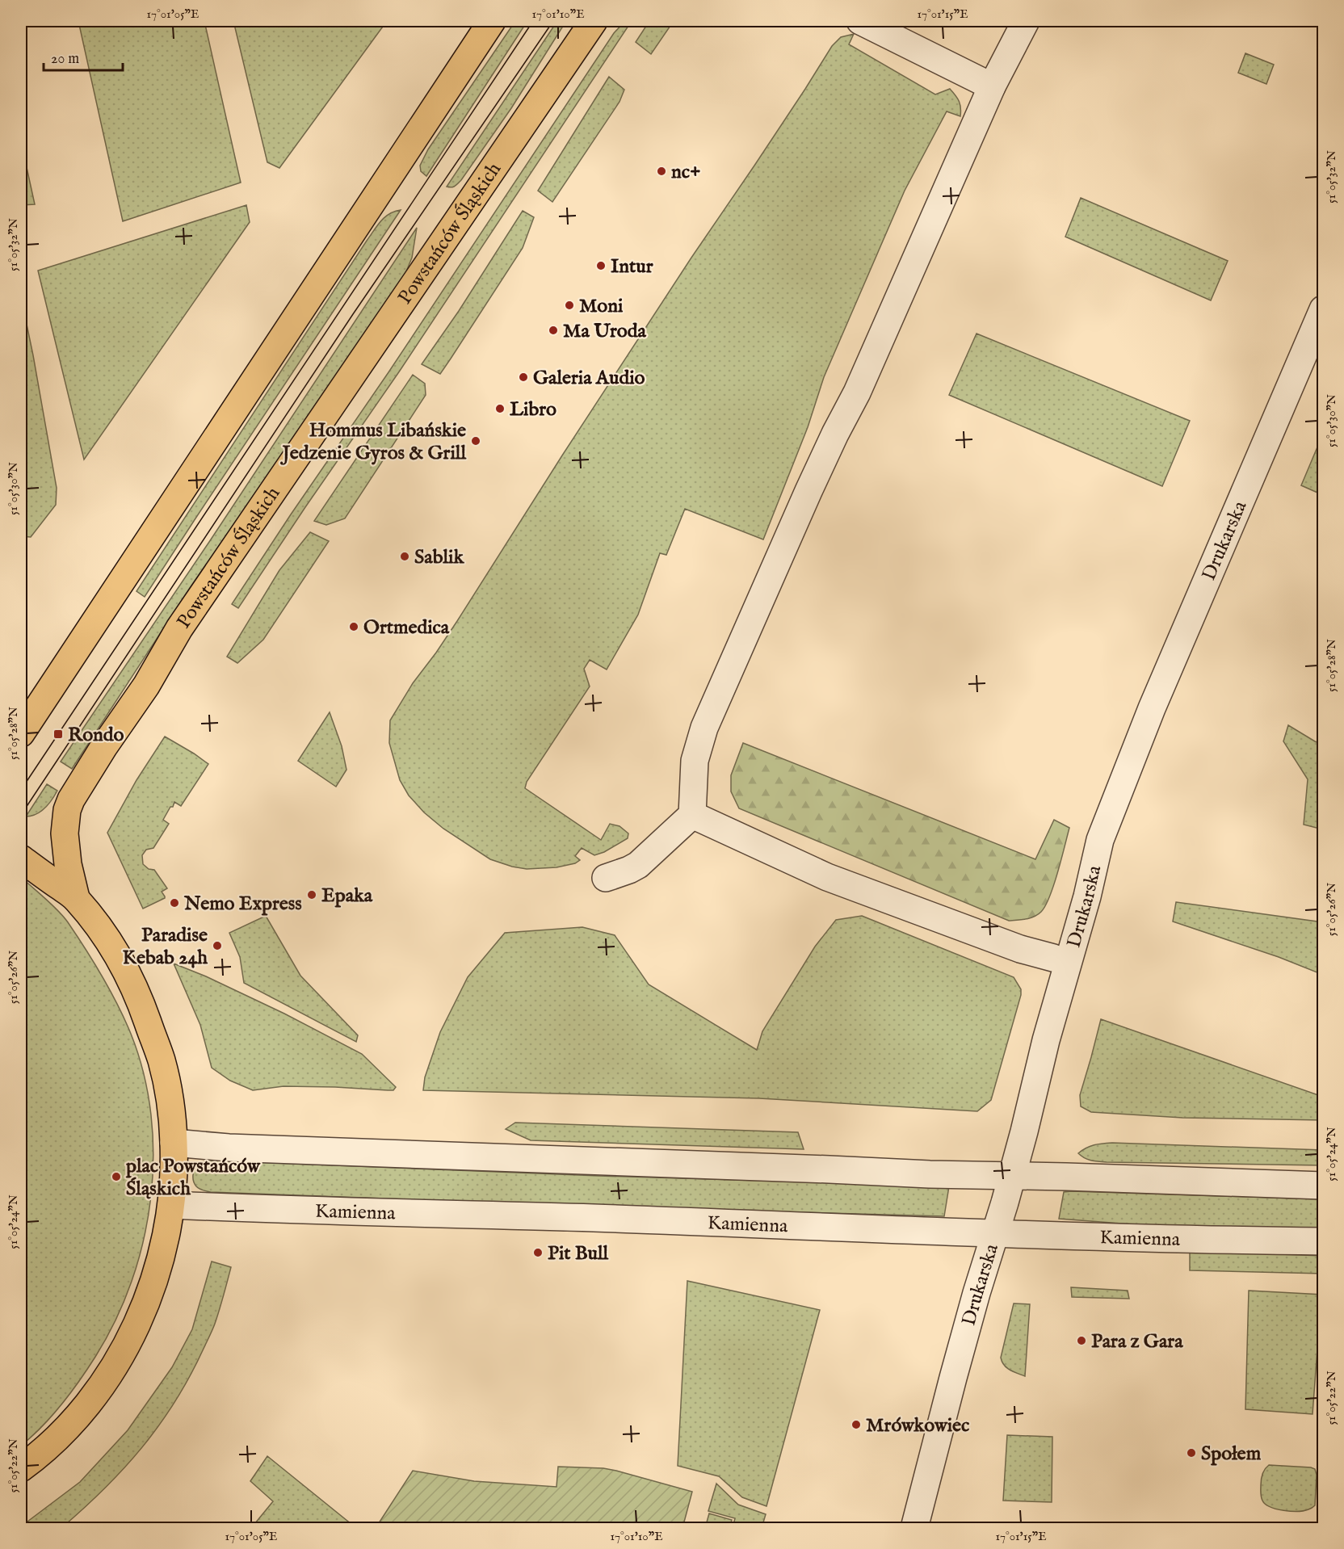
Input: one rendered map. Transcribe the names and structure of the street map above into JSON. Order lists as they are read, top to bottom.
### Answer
{
  "streets": {
    "main road": ["Powstańców Śląskich"],
    "street": ["Drukarska", "Kamienna"]
  },
  "crossings": [
    ["Drukarska", "Kamienna"]
  ],
  "places": {
    "other": [
      "nc+",
      "Intur",
      "Moni",
      "Ma Uroda",
      "Galeria Audio",
      "Libro",
      "Hommus Libańskie Jedzenie Gyros & Grill",
      "Sablik",
      "Ortmedica",
      "Epaka",
      "Nemo Express",
      "Paradise Kebab 24h",
      "plac Powstańców Śląskich",
      "Pit Bull",
      "Para z Gara",
      "Mrówkowiec",
      "Społem"
    ],
    "transit": ["Rondo"]
  },
  "scale_bar": "20 m",
  "coordinates": [
    "17°01'05\"E",
    "17°01'10\"E",
    "17°01'15\"E",
    "51°05'32\"N",
    "51°05'30\"N",
    "51°05'28\"N",
    "51°05'26\"N",
    "51°05'24\"N",
    "51°05'22\"N"
  ]
}
